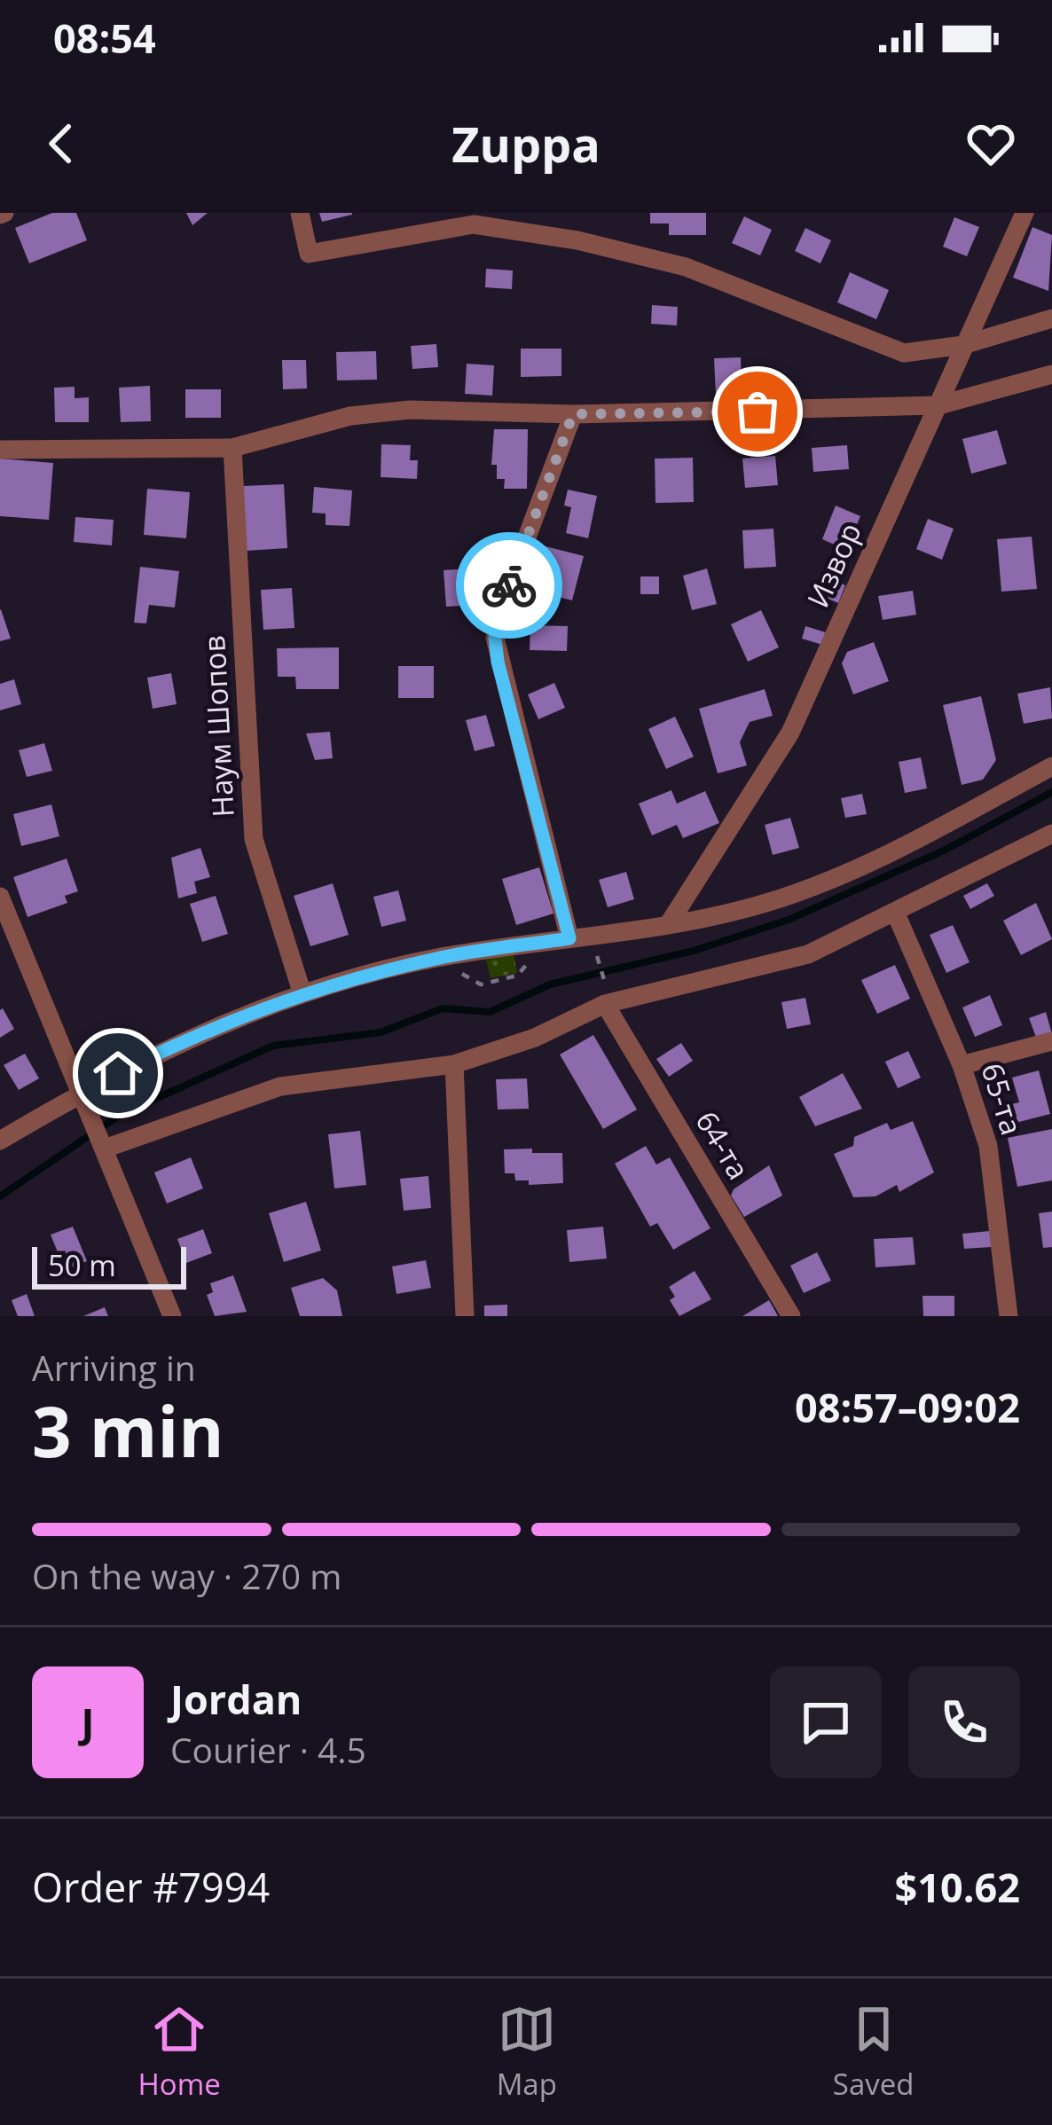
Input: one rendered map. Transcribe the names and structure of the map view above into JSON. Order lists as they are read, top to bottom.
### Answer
{
  "streets": {
    "street": [
      "Извор",
      "Наум Шопов",
      "65-та",
      "64-та"
    ]
  },
  "scale_bar": "50 m",
  "page": {
    "status": "08:54",
    "header": "Zuppa",
    "scale": "50 m",
    "heading": ["3 min", "Arriving in", "08:57–09:02"],
    "panel": [
      "Jordan",
      "Courier · 4.5",
      "Order #7994",
      "$10.62"
    ],
    "bar": "On the way · 270 m",
    "round": "J",
    "tabs": ["Home", "Map", "Saved"]
  }
}
